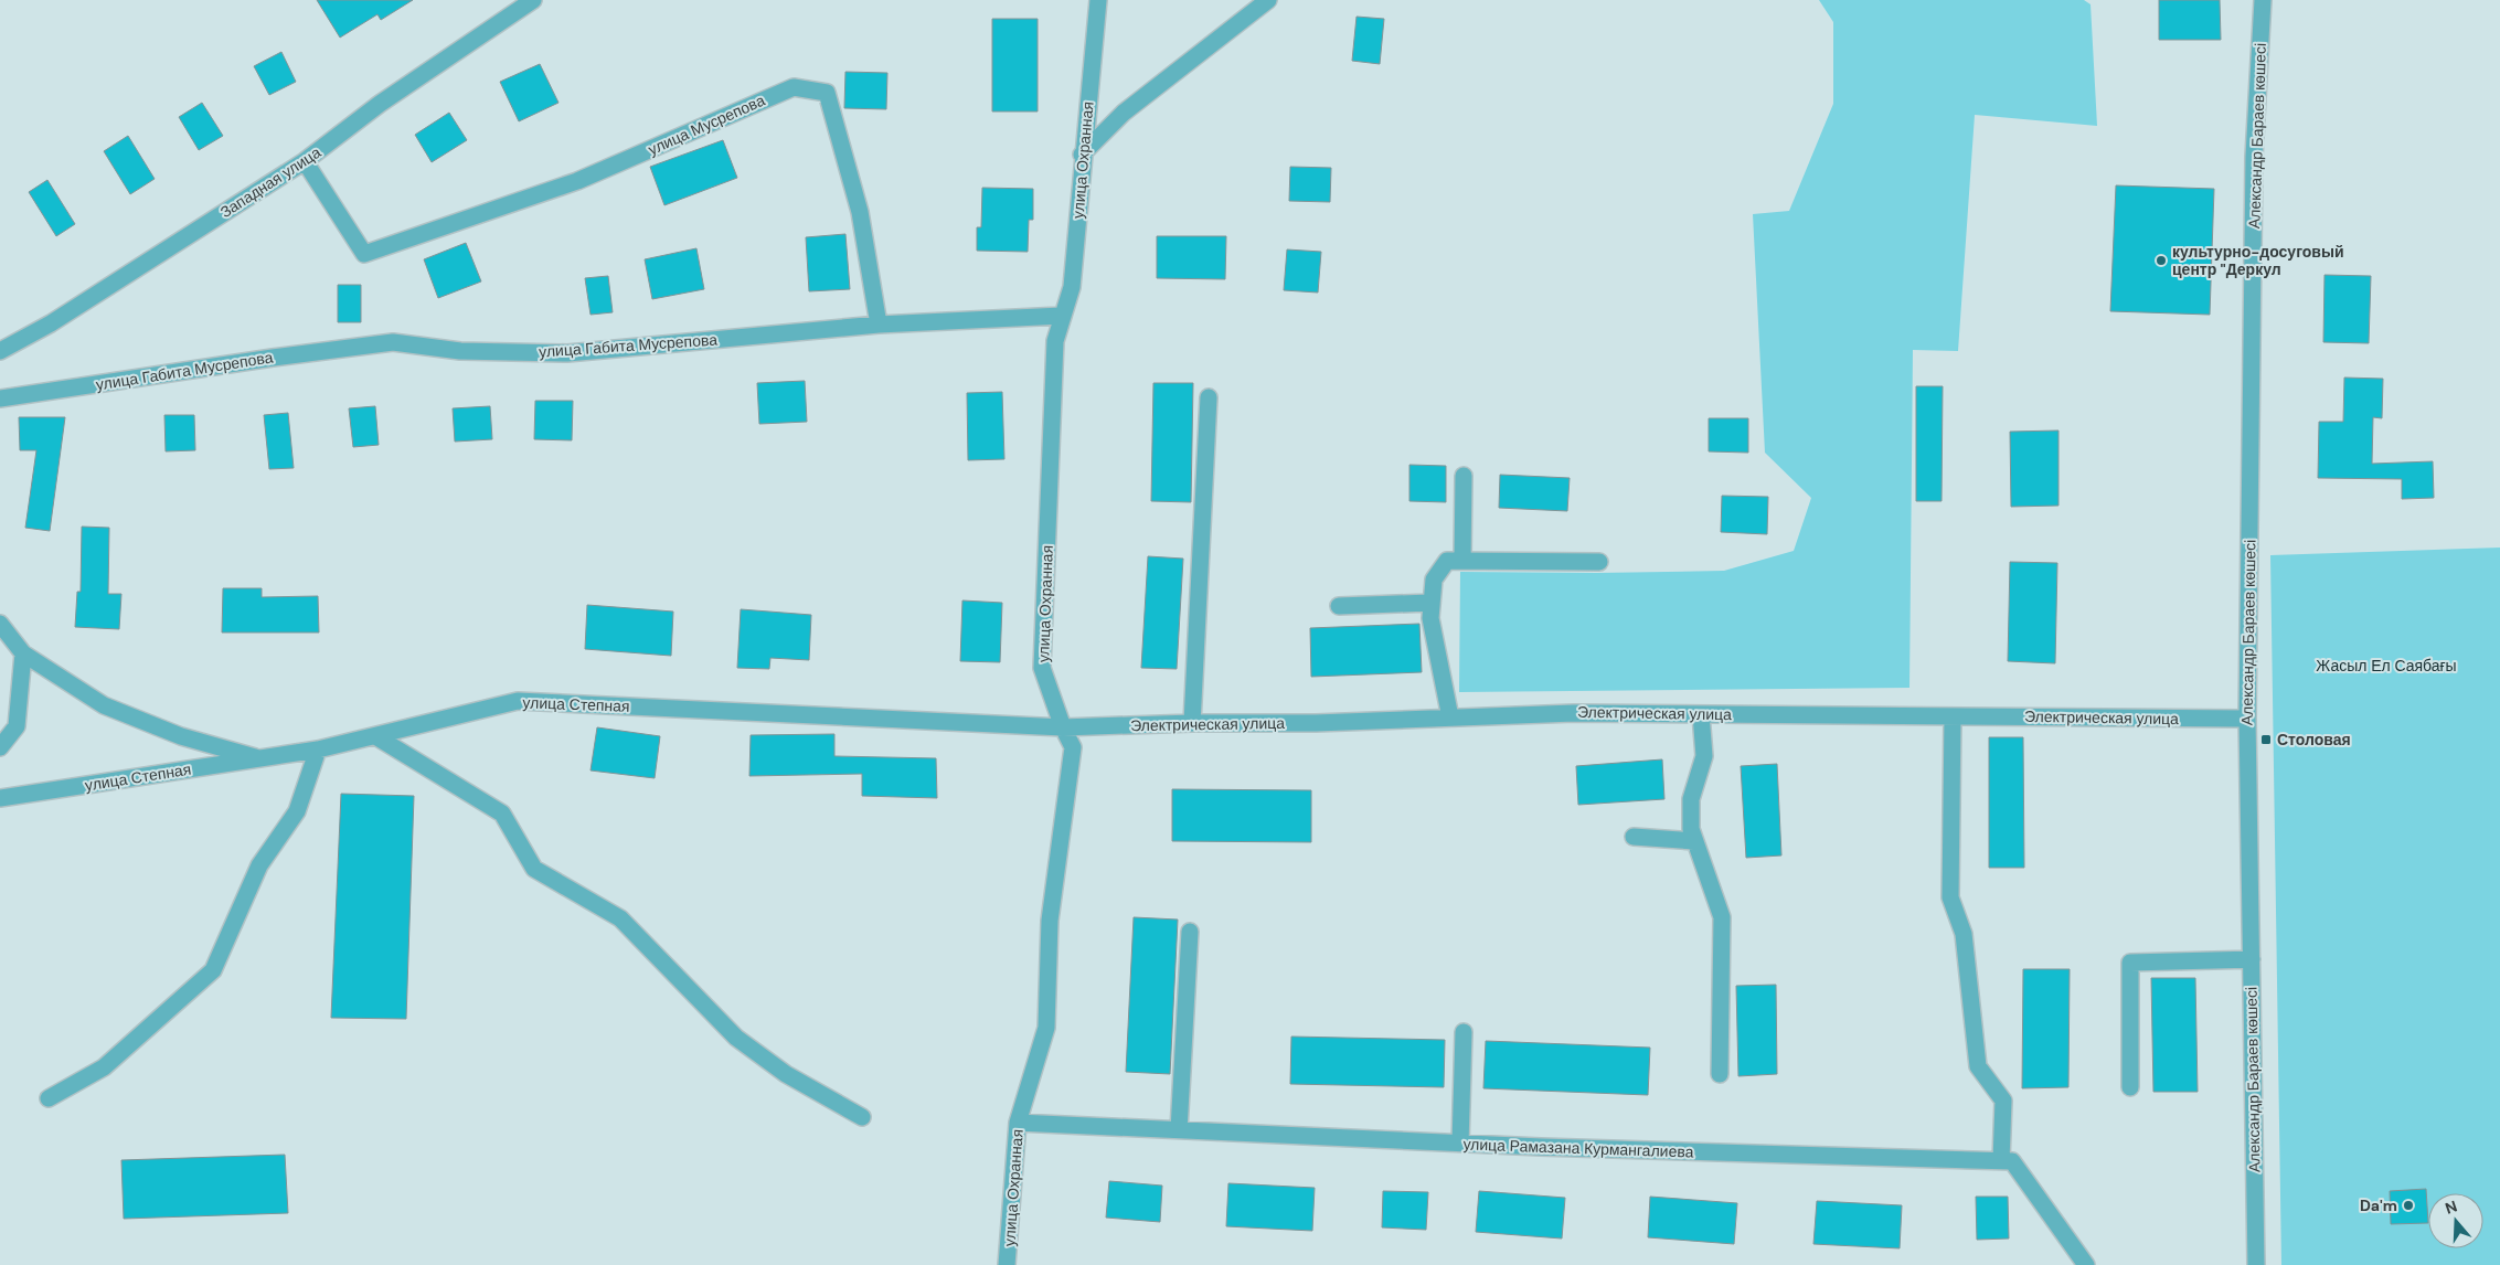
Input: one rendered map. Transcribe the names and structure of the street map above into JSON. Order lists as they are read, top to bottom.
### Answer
{
  "streets": {
    "street": [
      "улица Мусрепова",
      "Александр Бараев көшесі",
      "улица Охранная",
      "Западная улица",
      "улица Габита Мусрепова",
      "улица Степная",
      "Электрическая улица",
      "улица Рамазана Курмангалиева"
    ]
  },
  "crossings": [
    ["улица Мусрепова", "Западная улица"],
    ["улица Мусрепова", "улица Габита Мусрепова"],
    ["Александр Бараев көшесі", "Электрическая улица"],
    ["улица Охранная", "улица Габита Мусрепова"],
    ["улица Охранная", "улица Степная"],
    ["улица Охранная", "Электрическая улица"],
    ["улица Охранная", "улица Рамазана Курмангалиева"],
    ["улица Степная", "Электрическая улица"]
  ],
  "parks": ["Жасыл Ел Саябағы"],
  "places": {
    "other": ["культурно-досуговый центр \"Деркул", "Da'm"],
    "transit": ["Столовая"]
  },
  "north": "top"
}
